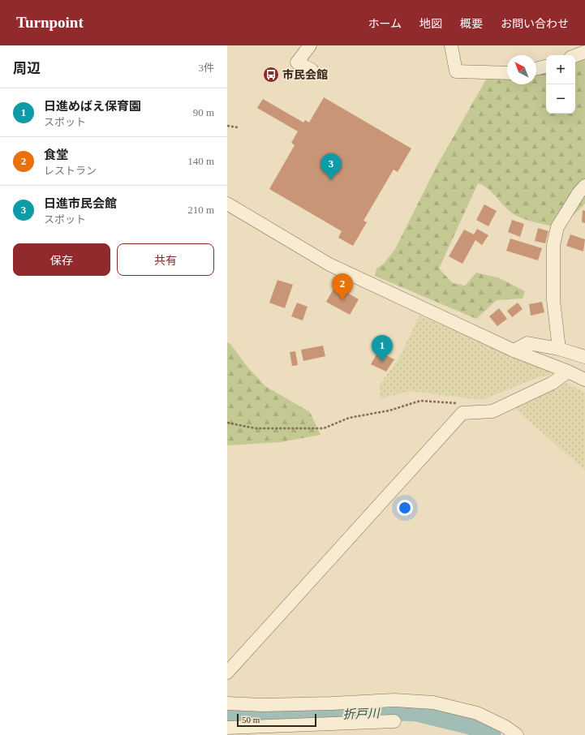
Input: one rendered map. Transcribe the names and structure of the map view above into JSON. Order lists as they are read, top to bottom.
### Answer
{
  "water": ["折戸川"],
  "places": {
    "bus stop": ["市民会館"]
  },
  "scale_bar": "50 m",
  "north": "top left",
  "page": {
    "header": "Turnpoint",
    "nav": [
      "ホーム",
      "地図",
      "概要",
      "お問い合わせ"
    ],
    "heading": ["周辺", "3件"],
    "map_buttons": ["+", "−"],
    "list": [
      {
        "mark": "1",
        "name": "日進めばえ保育園",
        "note": "スポット",
        "value": "90 m"
      },
      {
        "mark": "2",
        "name": "食堂",
        "note": "レストラン",
        "value": "140 m"
      },
      {
        "mark": "3",
        "name": "日進市民会館",
        "note": "スポット",
        "value": "210 m"
      }
    ],
    "pins": ["3", "2", "1"],
    "buttons": ["保存", "共有"],
    "scale": "50 m"
  }
}
